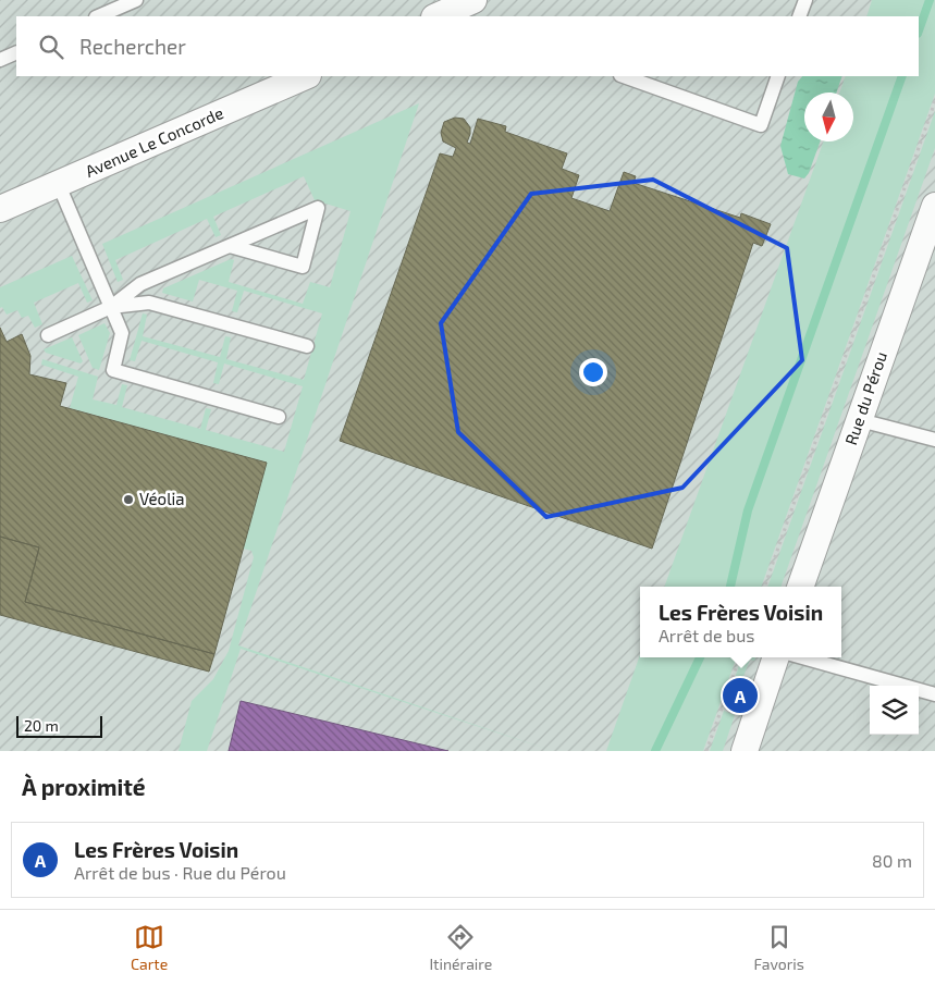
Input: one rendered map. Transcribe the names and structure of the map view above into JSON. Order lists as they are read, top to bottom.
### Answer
{
  "streets": {
    "street": ["Avenue Le Concorde", "Rue du Pérou"]
  },
  "places": ["Véolia"],
  "scale_bar": "20 m",
  "north": "bottom",
  "page": {
    "search": "Rechercher",
    "popup": ["Les Frères Voisin", "Arrêt de bus"],
    "pins": "A",
    "scale": "20 m",
    "heading": "À proximité",
    "list": [
      {
        "mark": "A",
        "name": "Les Frères Voisin",
        "note": "Arrêt de bus · Rue du Pérou",
        "value": "80 m"
      }
    ],
    "nav": ["Carte", "Itinéraire", "Favoris"]
  }
}
